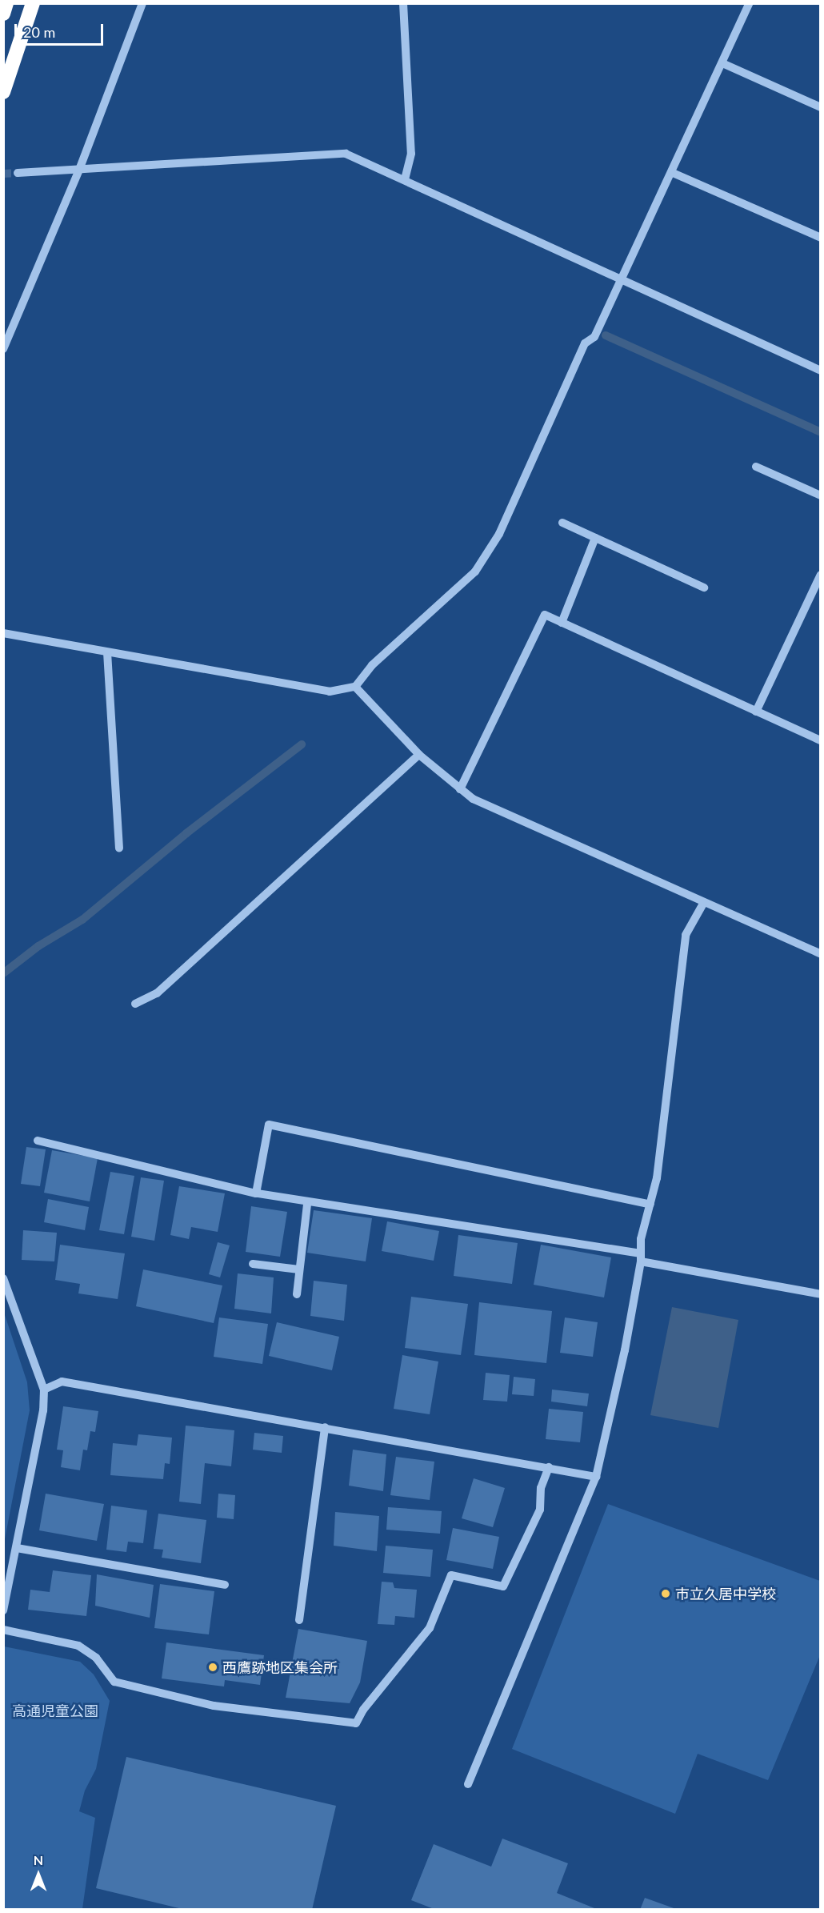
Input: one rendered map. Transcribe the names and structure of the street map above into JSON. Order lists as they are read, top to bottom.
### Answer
{
  "parks": ["高通児童公園"],
  "places": ["市立久居中学校", "西鷹跡地区集会所"],
  "scale_bar": "20 m",
  "north": "top"
}
